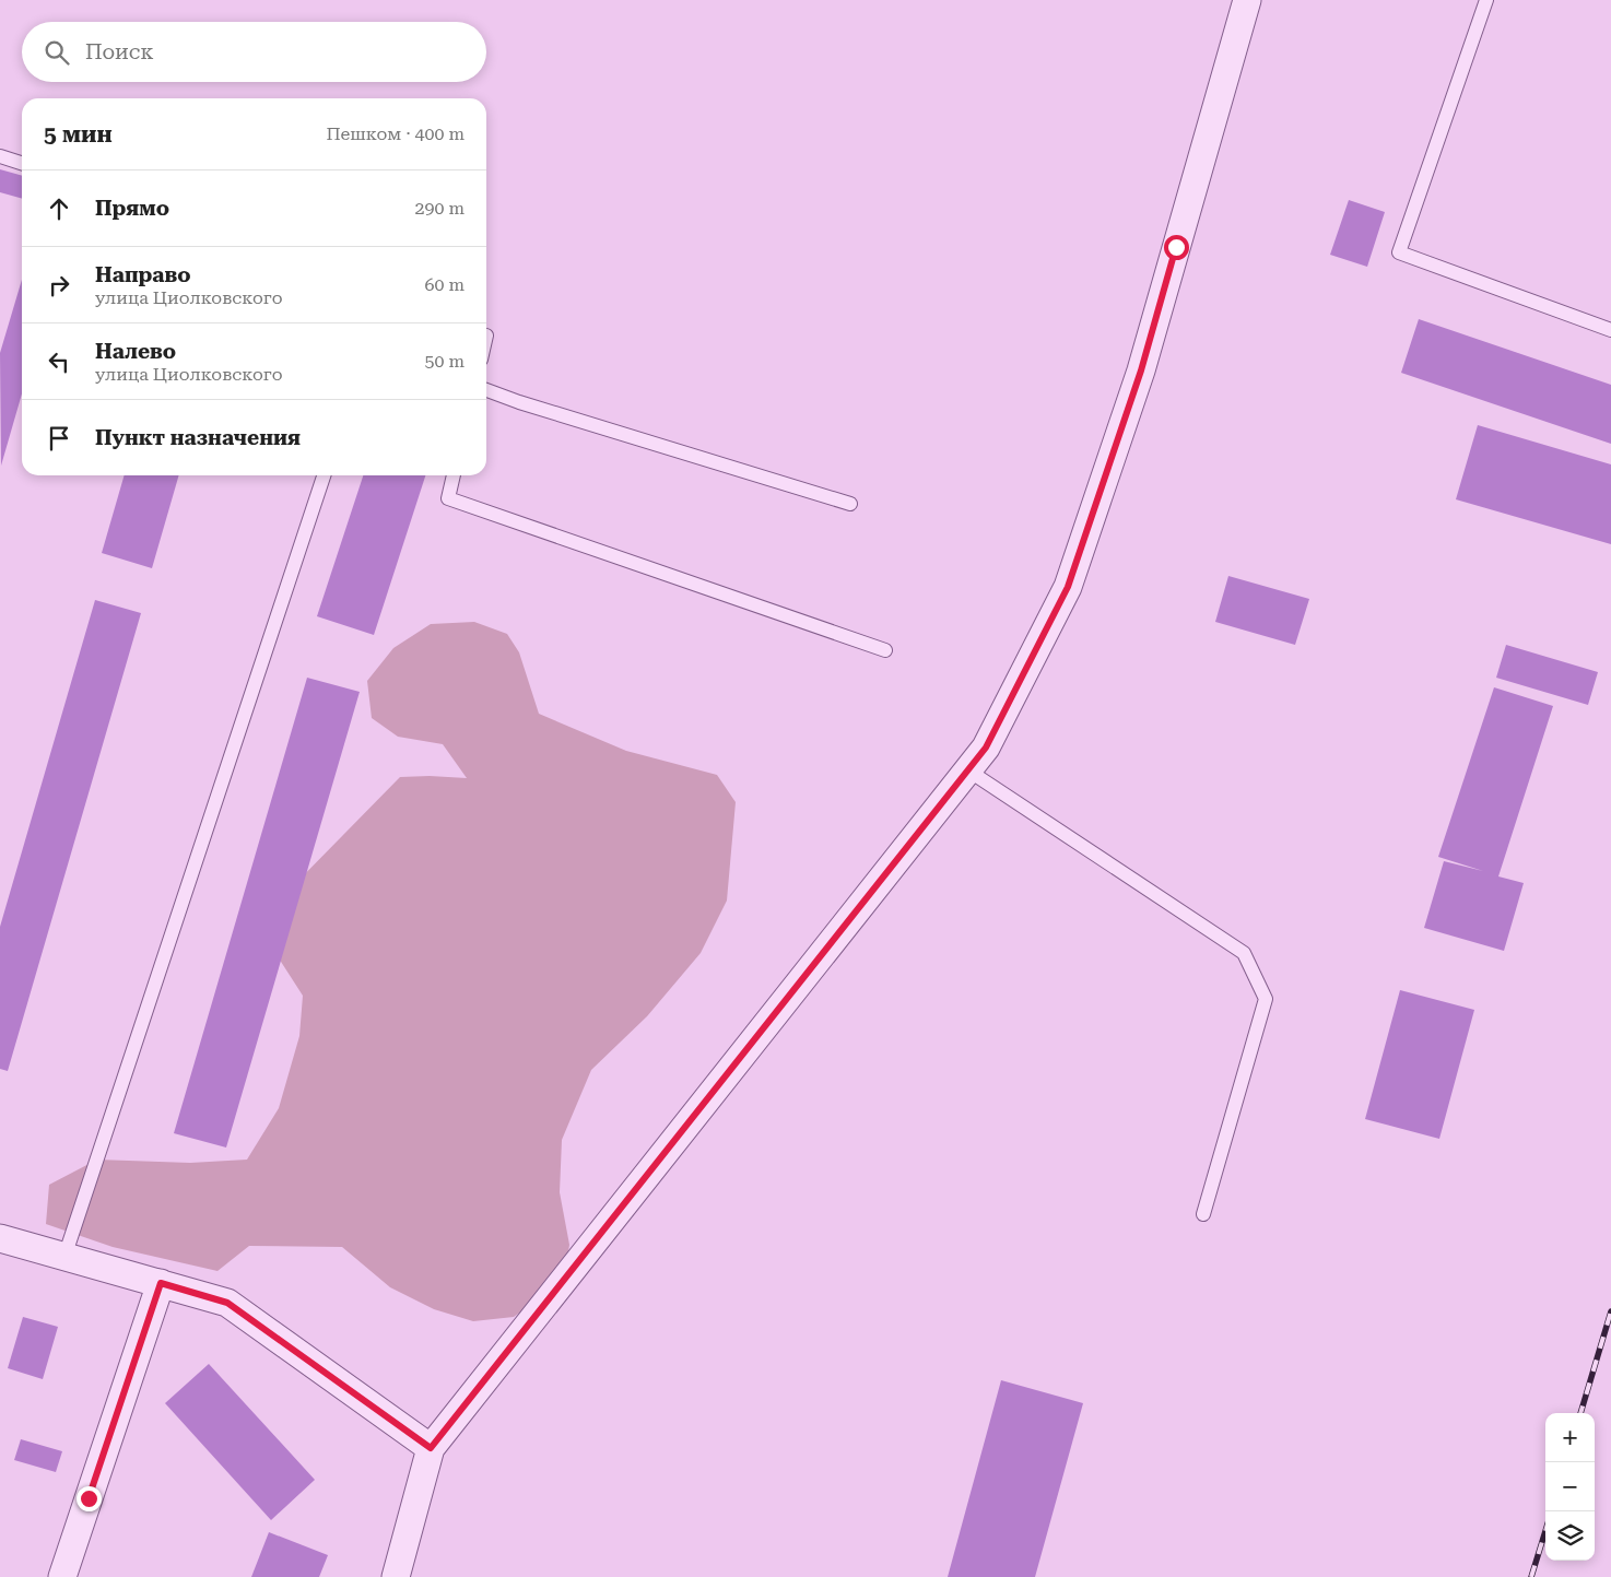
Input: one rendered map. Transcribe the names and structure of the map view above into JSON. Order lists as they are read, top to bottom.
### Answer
{
  "page": {
    "search": "Поиск",
    "heading": ["5 мин", "Пешком · 400 m"],
    "list": [
      ["Прямо", "290 m"],
      ["Направо", "улица Циолковского", "60 m"],
      ["Налево", "улица Циолковского", "50 m"],
      "Пункт назначения"
    ],
    "map_buttons": ["+", "−"]
  }
}
